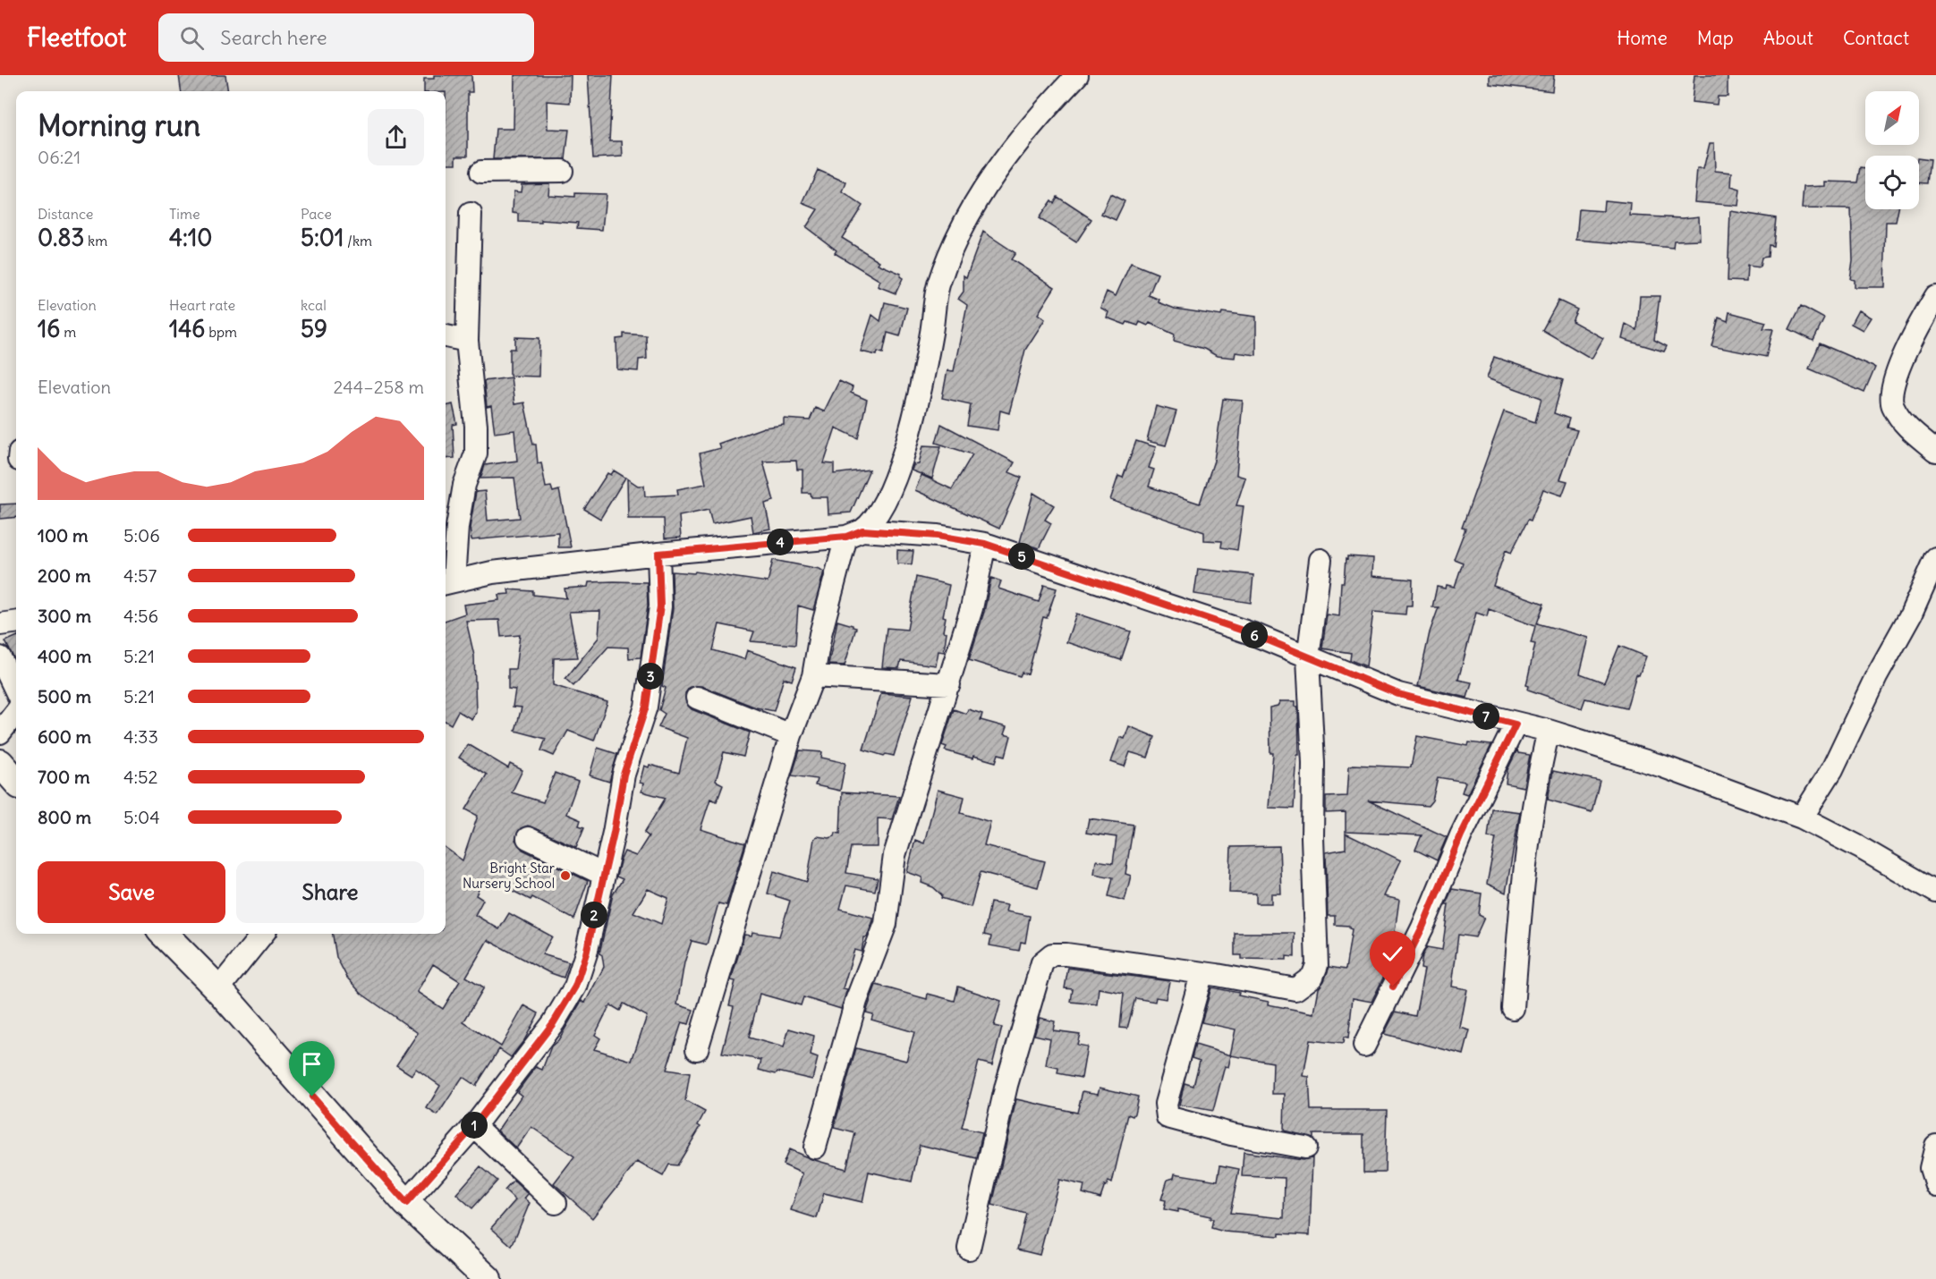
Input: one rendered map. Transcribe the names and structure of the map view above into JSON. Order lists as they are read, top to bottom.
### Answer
{
  "places": ["Bright Star Nursery School"],
  "north": "top right",
  "page": {
    "header": "Fleetfoot",
    "search": "Search here",
    "nav": [
      "Home",
      "Map",
      "About",
      "Contact"
    ],
    "heading": ["Morning run", "06:21"],
    "stats": [
      ["Distance", "0.83 km"],
      ["Time", "4:10"],
      ["Pace", "5:01 /km"],
      ["Elevation", "16 m"],
      ["Heart rate", "146 bpm"],
      ["kcal", "59"]
    ],
    "chart": ["Elevation", "244–258 m"],
    "list": [
      {
        "name": "100 m",
        "note": "5:06"
      },
      {
        "name": "200 m",
        "note": "4:57"
      },
      {
        "name": "300 m",
        "note": "4:56"
      },
      {
        "name": "400 m",
        "note": "5:21"
      },
      {
        "name": "500 m",
        "note": "5:21"
      },
      {
        "name": "600 m",
        "note": "4:33"
      },
      {
        "name": "700 m",
        "note": "4:52"
      },
      {
        "name": "800 m",
        "note": "5:04"
      }
    ],
    "pins": [
      "4",
      "5",
      "6",
      "3",
      "7",
      "2",
      "1"
    ],
    "buttons": ["Save", "Share"]
  }
}
